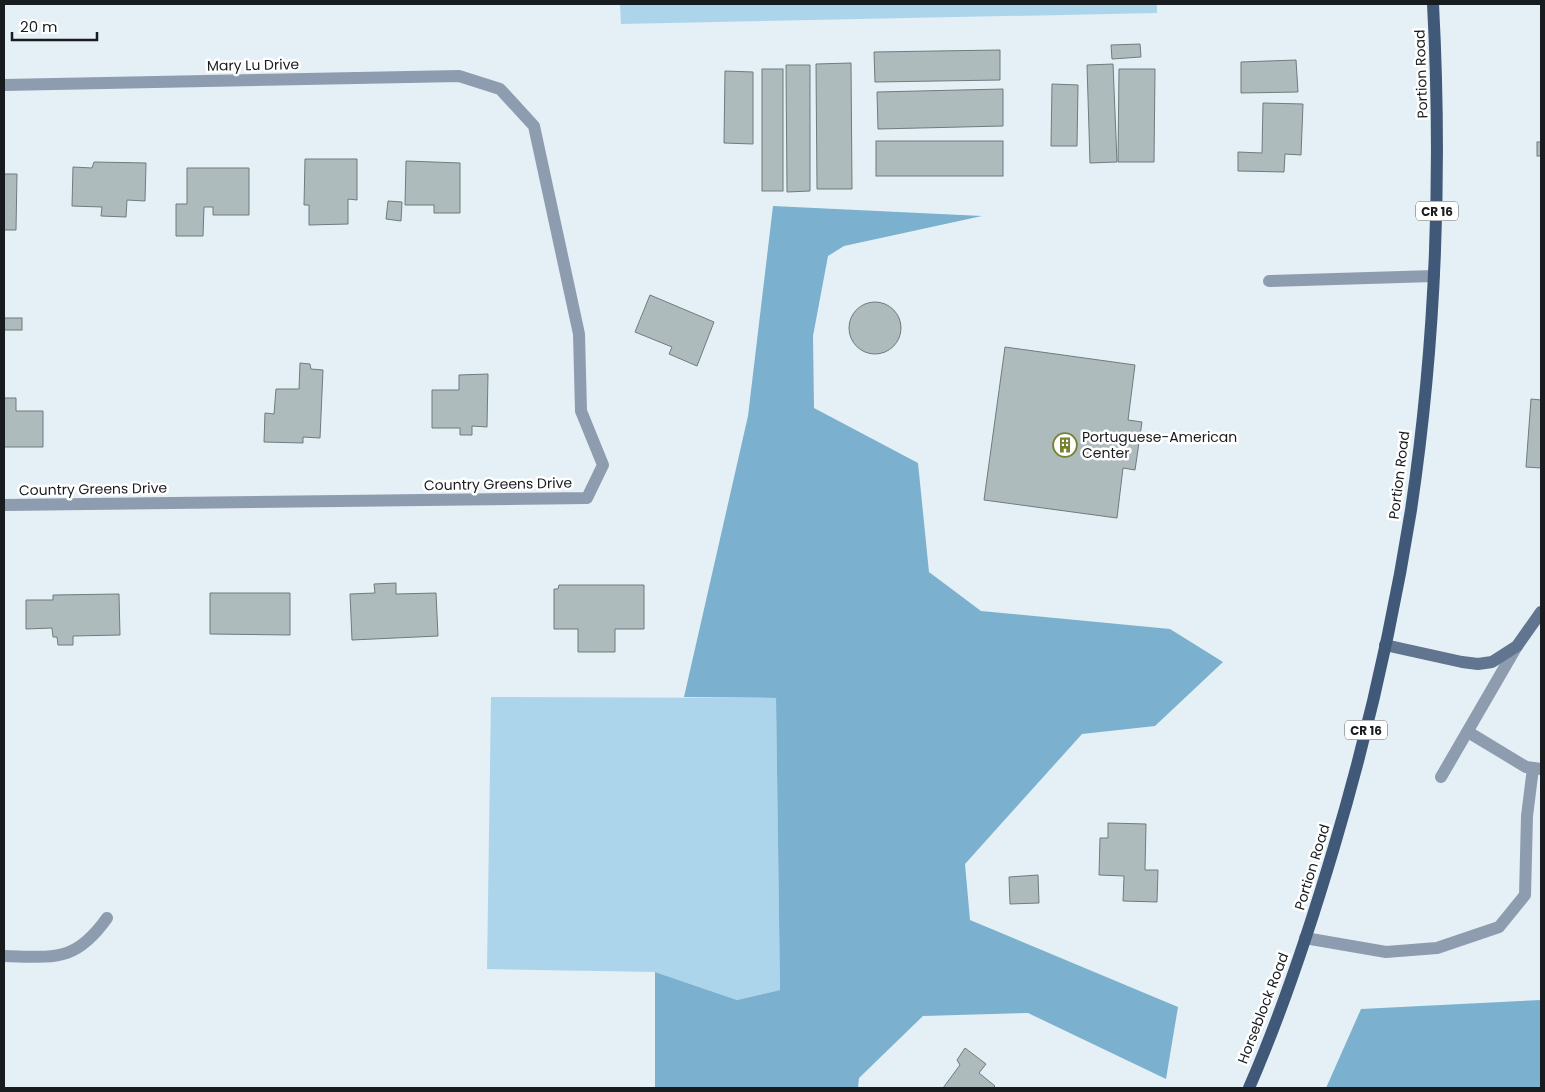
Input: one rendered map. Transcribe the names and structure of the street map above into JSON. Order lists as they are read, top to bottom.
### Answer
{
  "streets": {
    "main road": ["Portion Road", "CR 16", "Horseblock Road"],
    "street": ["Mary Lu Drive", "Country Greens Drive"]
  },
  "crossings": [
    ["Mary Lu Drive", "Country Greens Drive"],
    ["Portion Road", "Horseblock Road"]
  ],
  "places": {
    "building": ["Portuguese-American Center"]
  },
  "scale_bar": "20 m"
}
